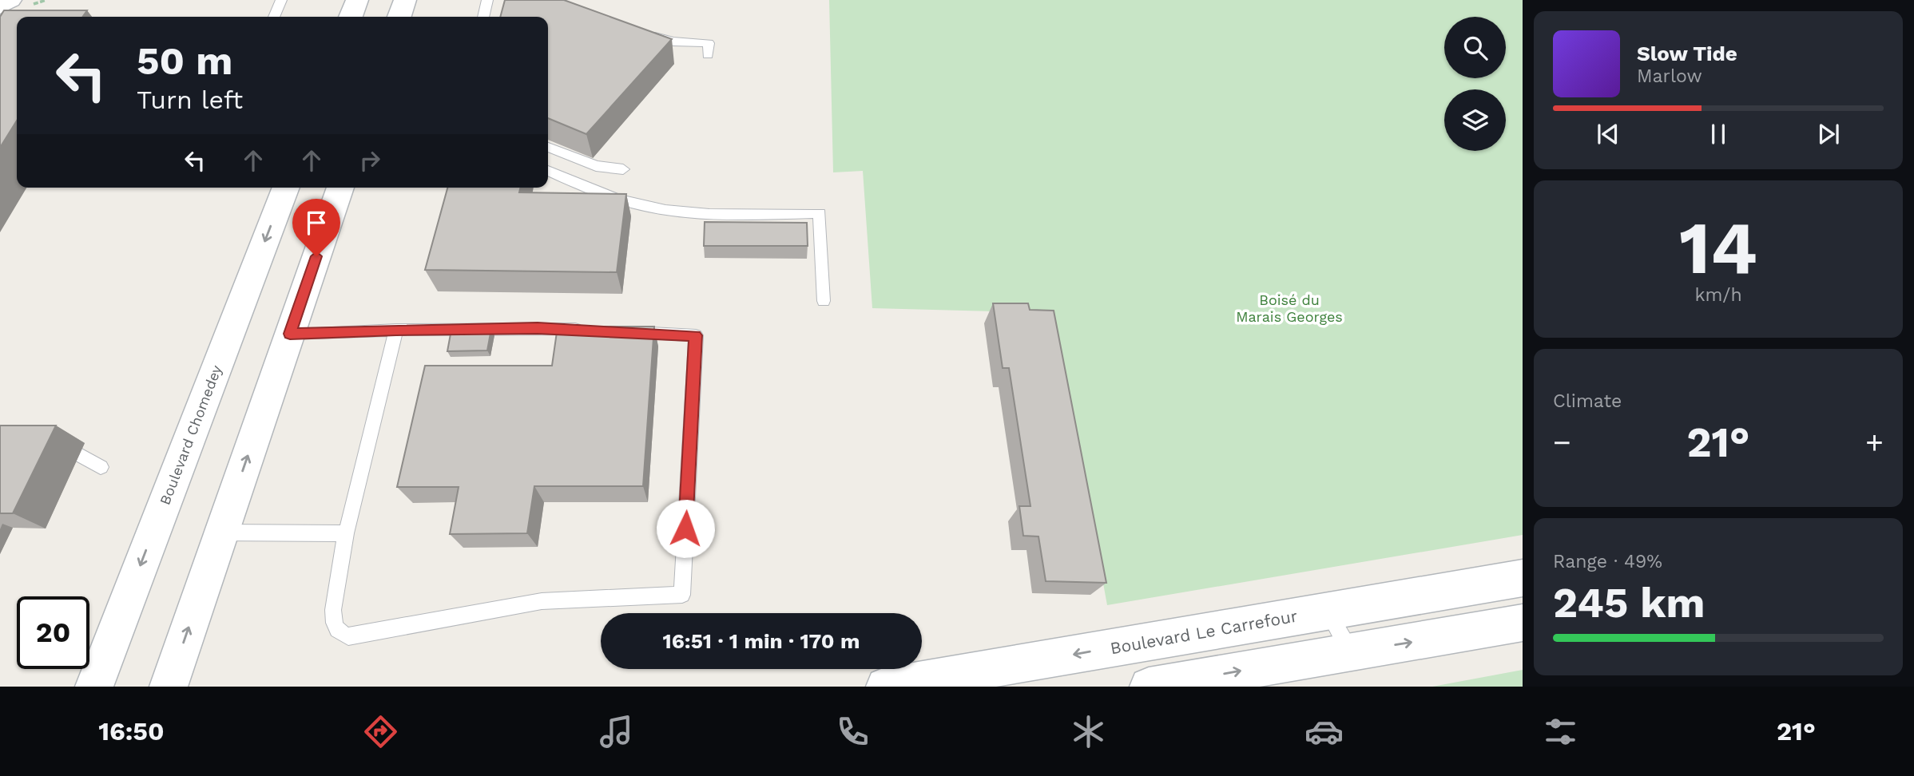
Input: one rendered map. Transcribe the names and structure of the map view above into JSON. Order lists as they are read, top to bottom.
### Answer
{
  "streets": {
    "street": ["Boulevard Chomedey", "Boulevard Le Carrefour"]
  },
  "parks": ["Boisé du Marais Georges"],
  "page": {
    "turn": ["50 m", "Turn left"],
    "song": ["Slow Tide", "Marlow"],
    "tile": [
      ["14", "km/h"],
      "Climate",
      ["Range · 49%", "245 km"]
    ],
    "heat": ["−", "21°", "+"],
    "limit": "20",
    "trip": "16:51 · 1 min · 170 m",
    "tabs": ["16:50", "21°"]
  }
}
